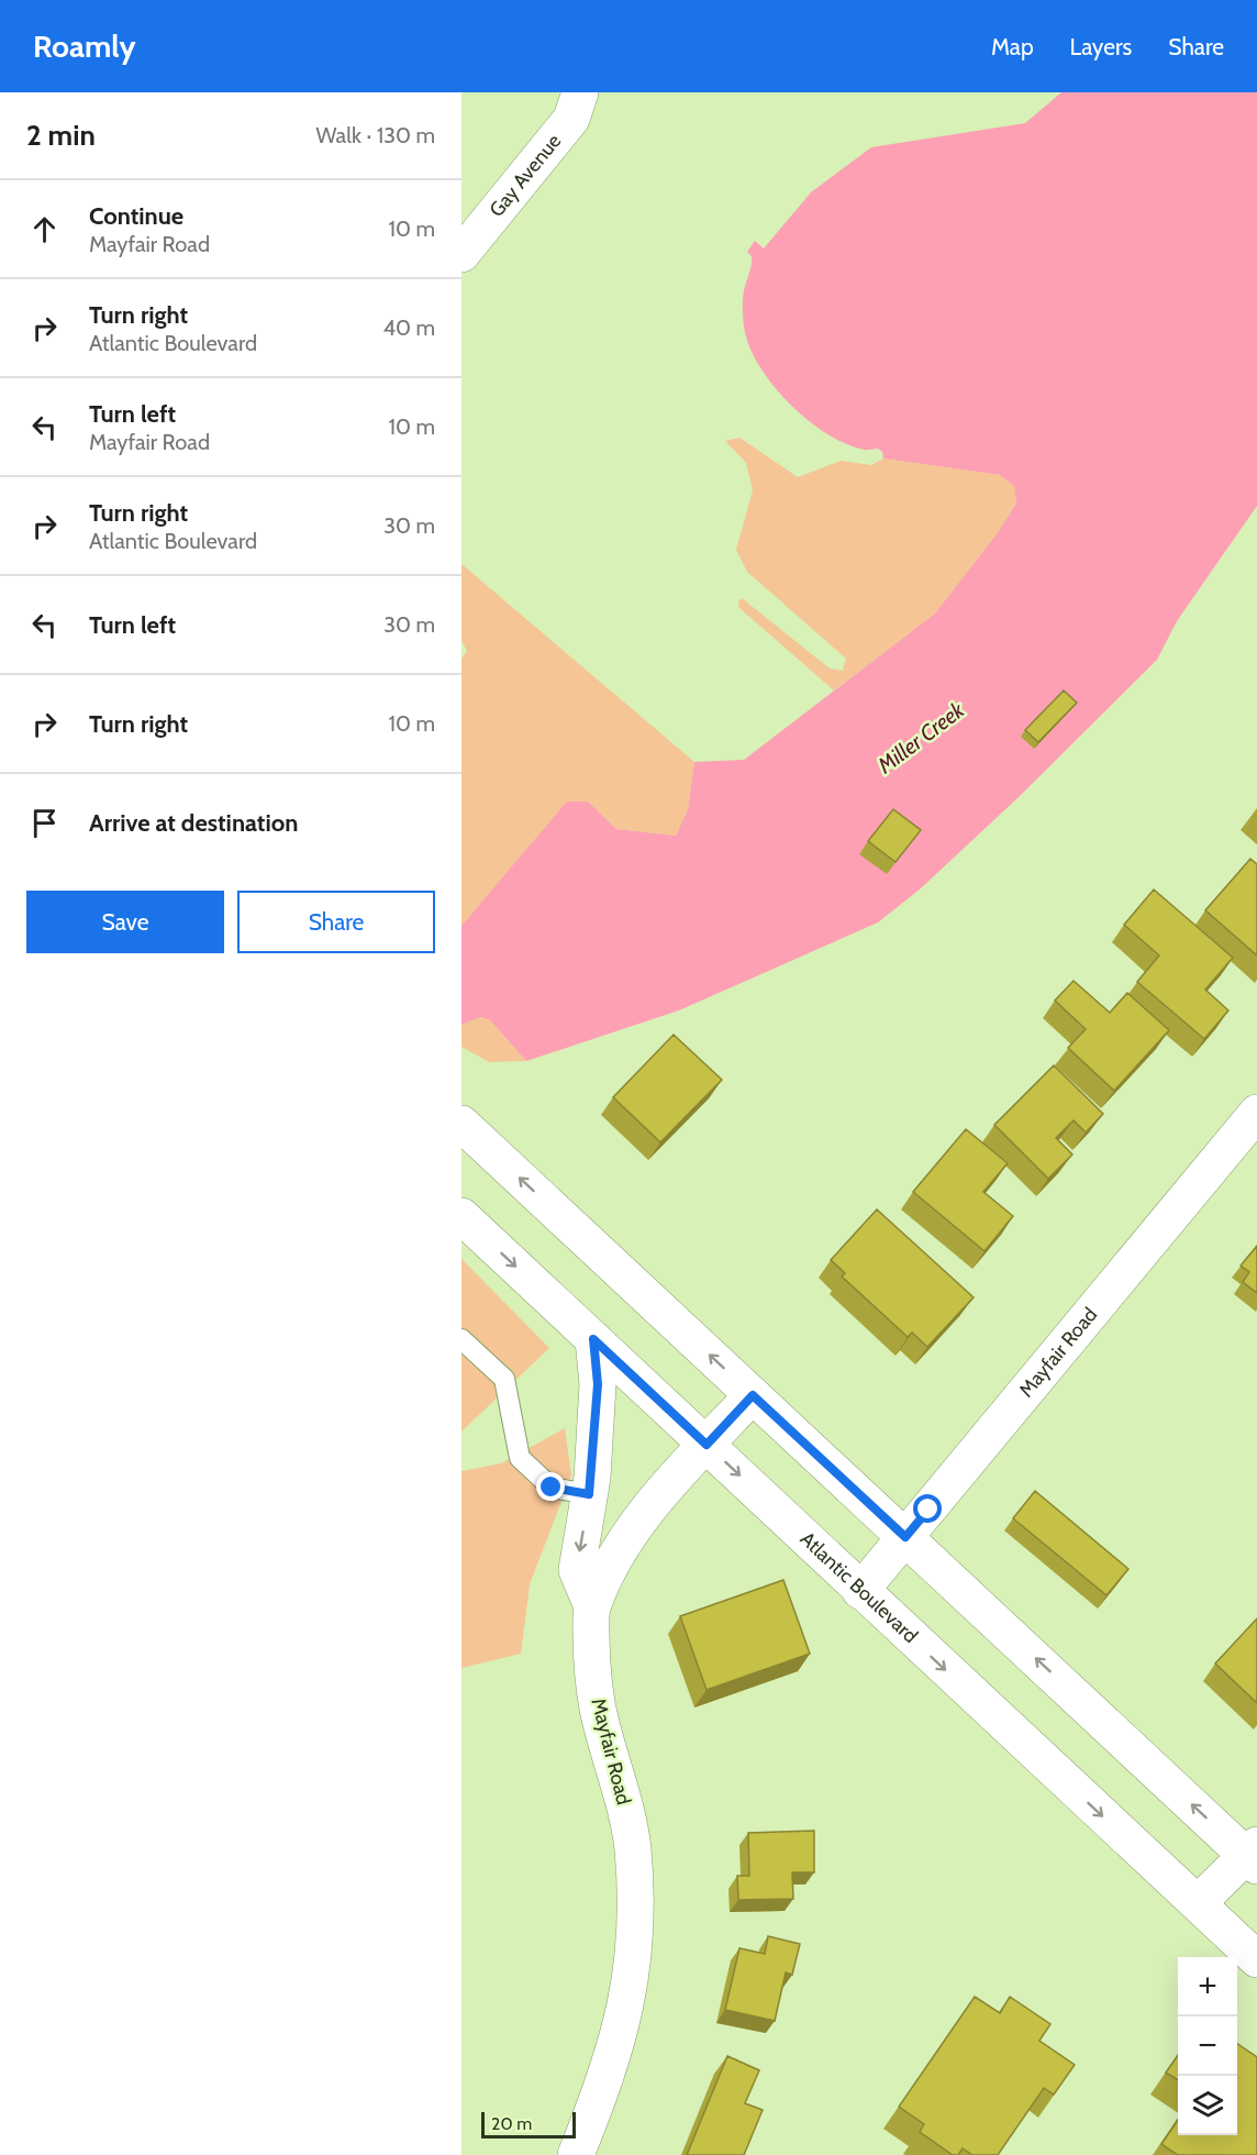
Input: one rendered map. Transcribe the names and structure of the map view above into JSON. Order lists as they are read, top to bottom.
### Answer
{
  "streets": {
    "main road": ["Gay Avenue", "Mayfair Road", "Atlantic Boulevard"]
  },
  "crossings": [
    ["Mayfair Road", "Atlantic Boulevard"]
  ],
  "water": ["Miller Creek"],
  "scale_bar": "20 m",
  "page": {
    "header": "Roamly",
    "nav": ["Map", "Layers", "Share"],
    "heading": ["2 min", "Walk · 130 m"],
    "list": [
      ["Continue", "Mayfair Road", "10 m"],
      ["Turn right", "Atlantic Boulevard", "40 m"],
      ["Turn left", "Mayfair Road", "10 m"],
      ["Turn right", "Atlantic Boulevard", "30 m"],
      ["Turn left", "30 m"],
      ["Turn right", "10 m"],
      "Arrive at destination"
    ],
    "buttons": ["Save", "Share"],
    "map_buttons": ["+", "−"],
    "scale": "20 m"
  }
}
